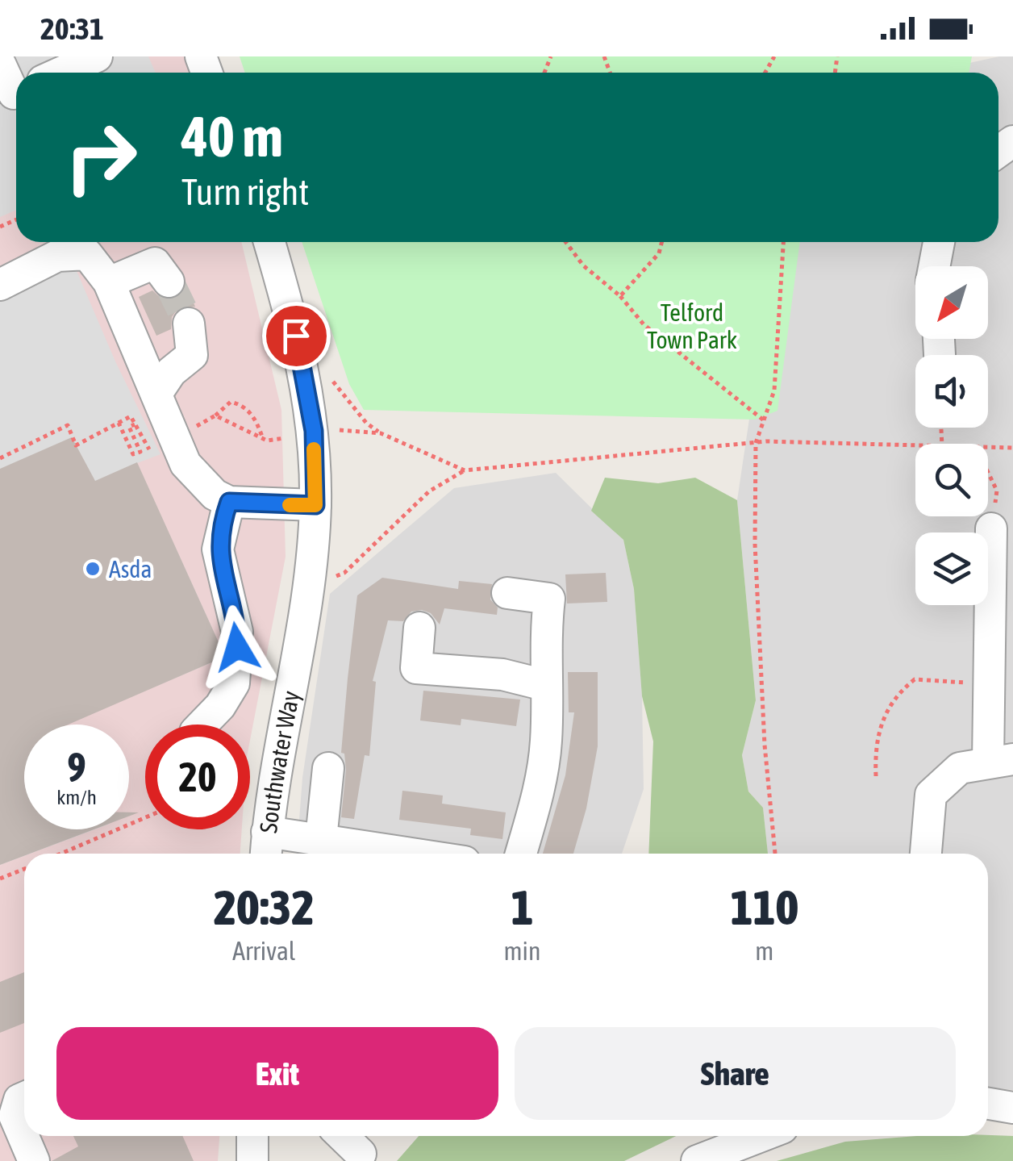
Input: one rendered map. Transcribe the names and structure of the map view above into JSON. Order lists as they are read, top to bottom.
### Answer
{
  "streets": {
    "street": ["Southwater Way"]
  },
  "parks": ["Telford Town Park"],
  "places": ["Asda"],
  "north": "bottom left",
  "page": {
    "status": "20:31",
    "turn": ["40 m", "Turn right"],
    "speed": "9 km/h",
    "limit": "20",
    "eta": [
      "20:32",
      "Arrival",
      "1",
      "min",
      "110",
      "m"
    ],
    "buttons": ["Exit", "Share"]
  }
}
